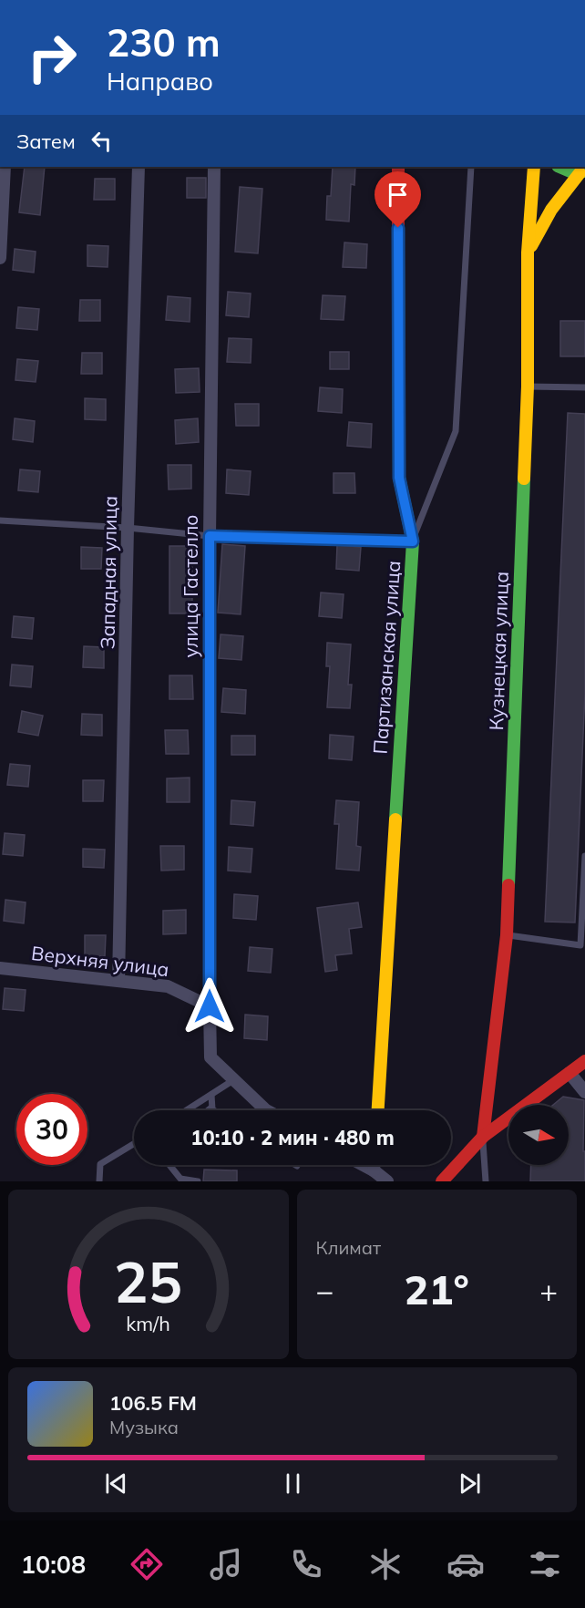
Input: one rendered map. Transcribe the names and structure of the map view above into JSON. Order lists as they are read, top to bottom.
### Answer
{
  "streets": {
    "main road": ["Кузнецкая улица", "Партизанская улица"],
    "street": ["Западная улица", "улица Гастелло", "Верхняя улица"]
  },
  "crossings": [
    ["Западная улица", "Верхняя улица"],
    ["улица Гастелло", "Верхняя улица"]
  ],
  "north": "right",
  "page": {
    "turn": ["230 m", "Направо"],
    "then": "Затем",
    "limit": "30",
    "trip": "10:10 · 2 мин · 480 m",
    "tile": "Климат",
    "heat": ["−", "21°", "+"],
    "song": ["106.5 FM", "Музыка"],
    "tabs": "10:08",
    "gauge": ["25", "km/h"]
  }
}
